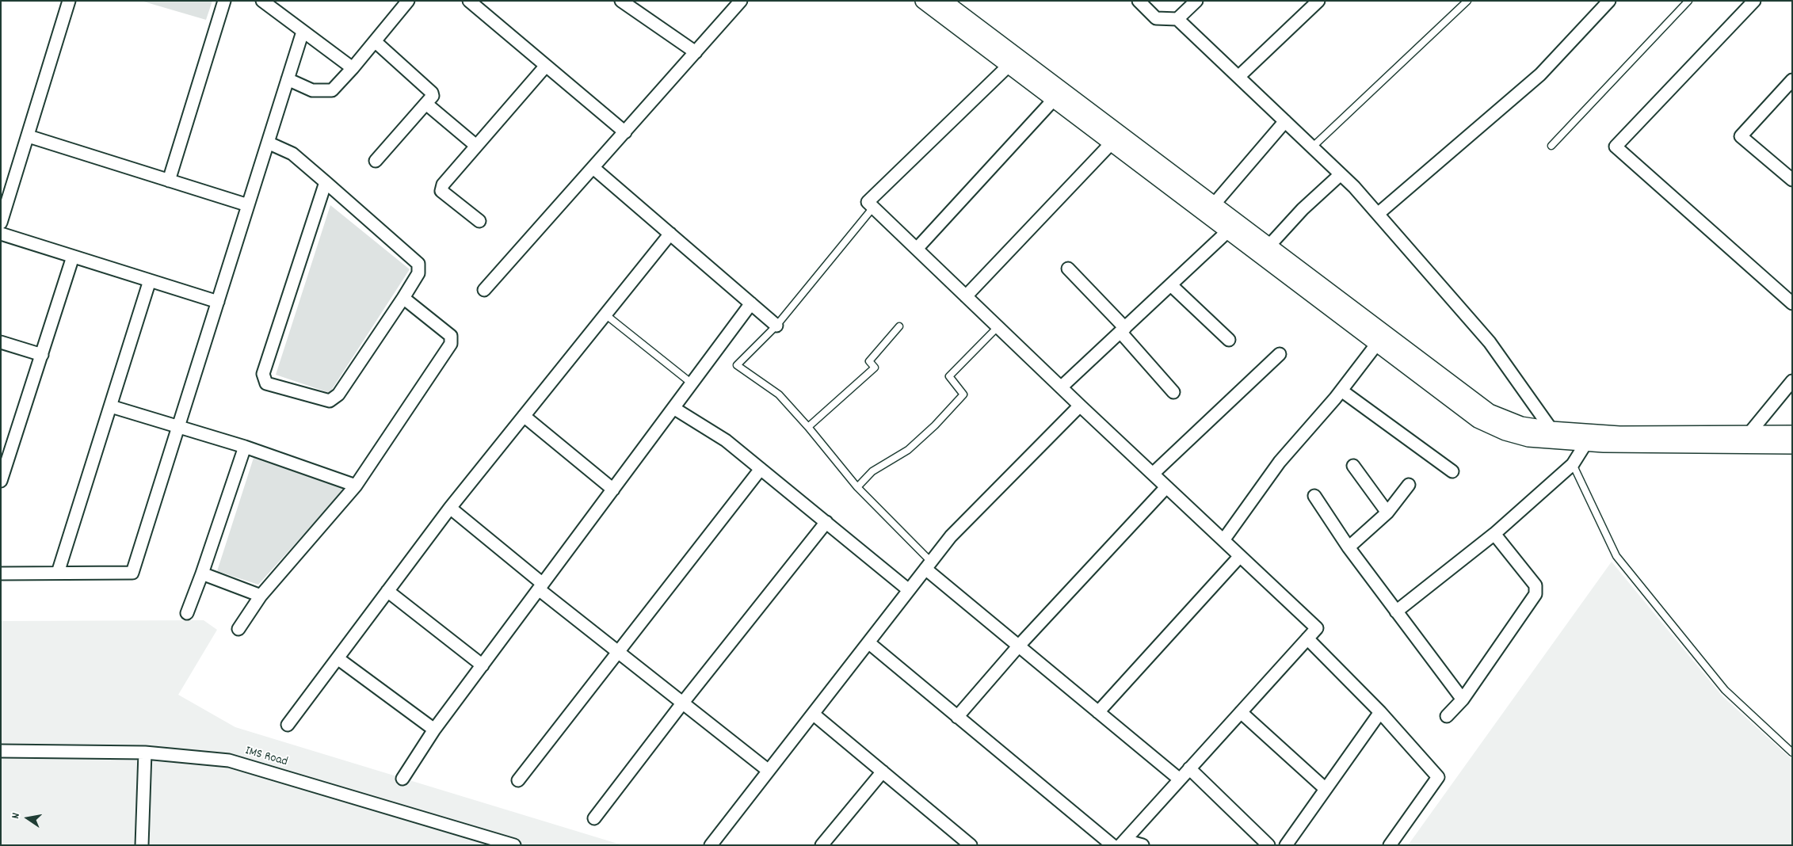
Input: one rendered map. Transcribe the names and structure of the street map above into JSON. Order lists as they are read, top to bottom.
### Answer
{
  "streets": {
    "street": ["IMS Road"]
  },
  "north": "left"
}
